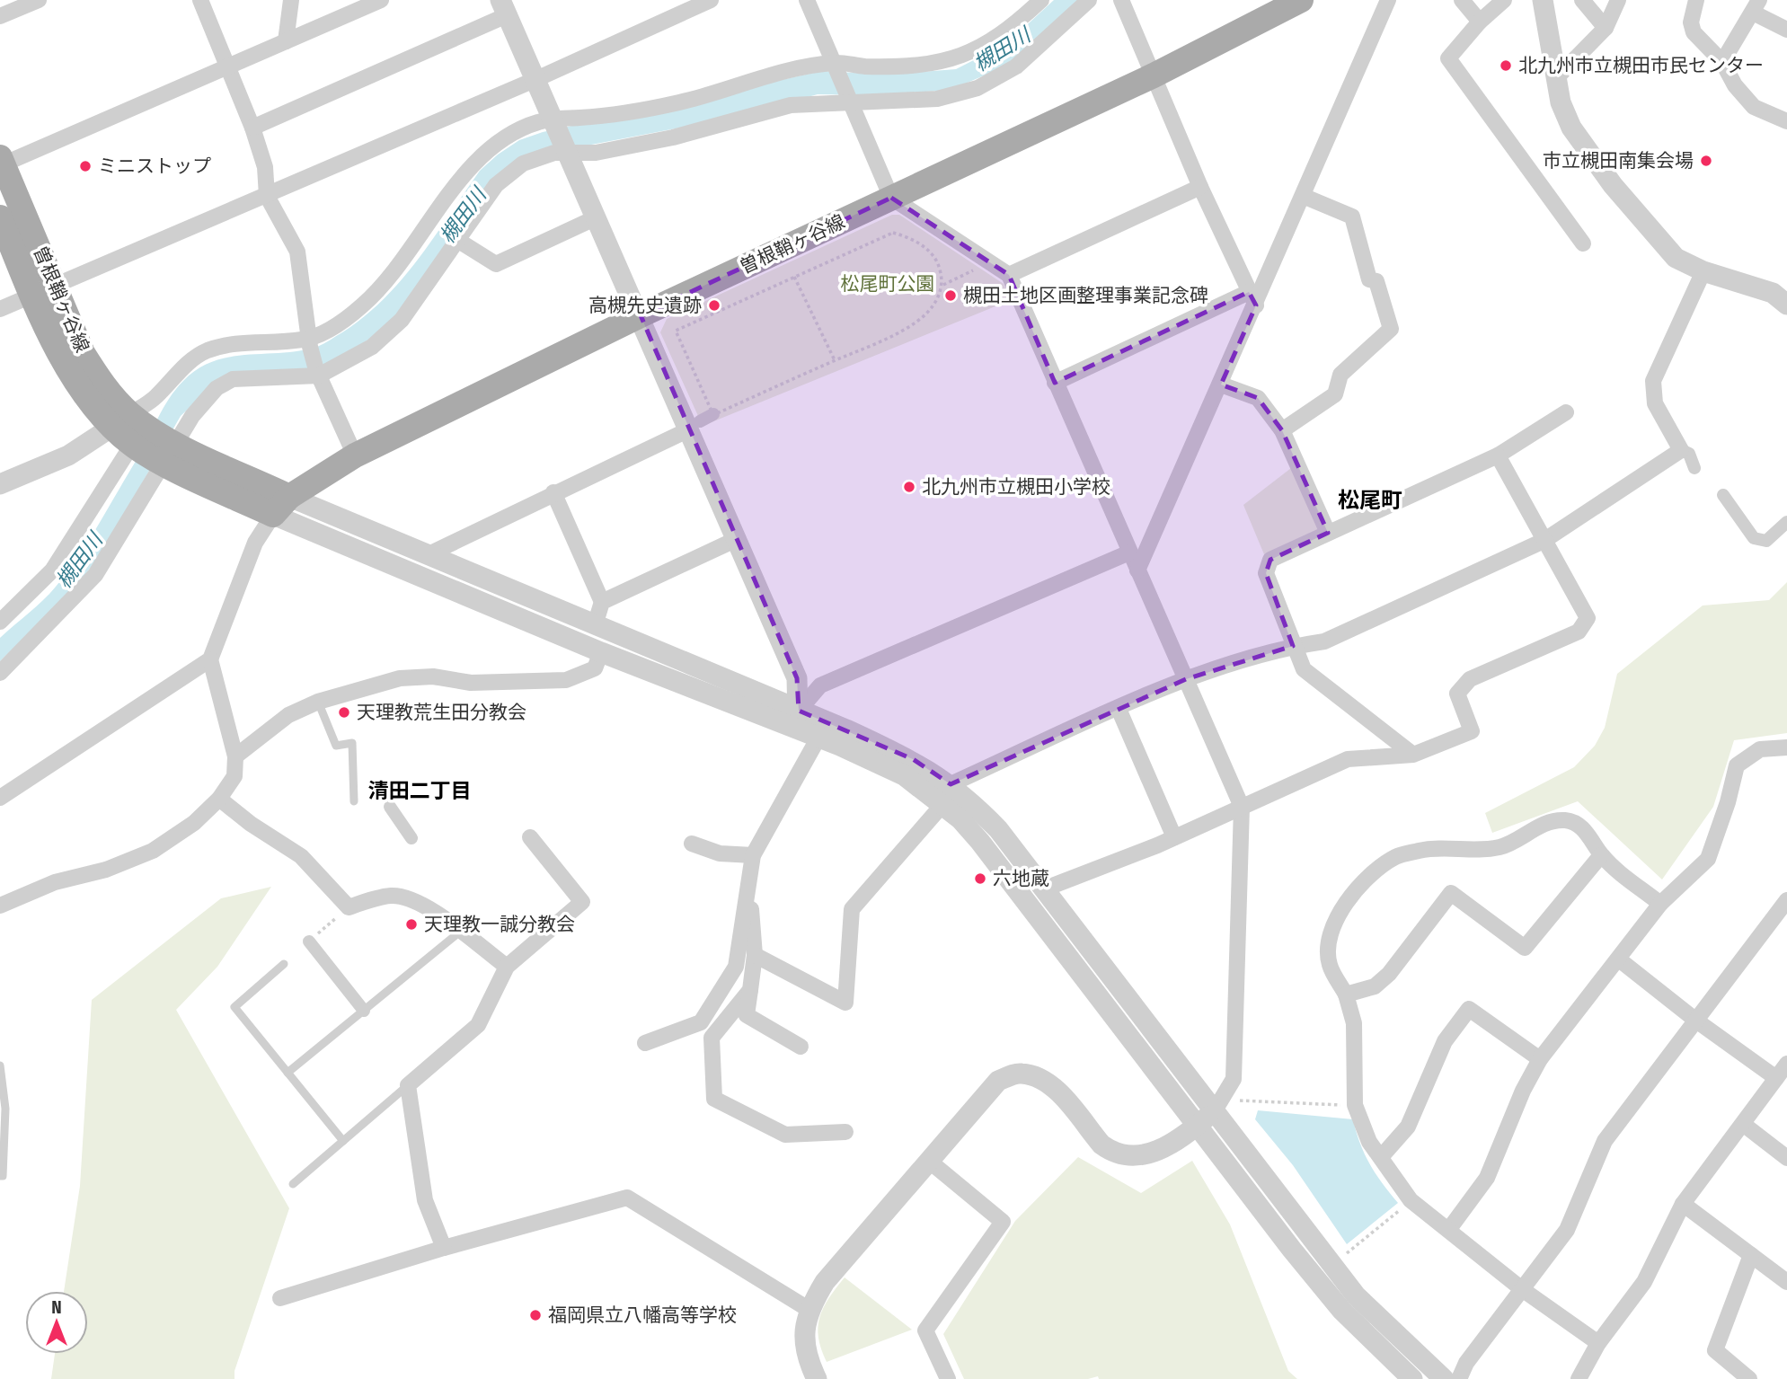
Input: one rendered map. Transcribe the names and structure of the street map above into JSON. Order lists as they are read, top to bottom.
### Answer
{
  "streets": {
    "main road": ["曽根鞘ヶ谷線"]
  },
  "districts": ["松尾町", "清田二丁目"],
  "water": ["槻田川"],
  "parks": ["松尾町公園"],
  "places": [
    "北九州市立槻田市民センター",
    "市立槻田南集会場",
    "ミニストップ",
    "槻田土地区画整理事業記念碑",
    "高槻先史遺跡",
    "北九州市立槻田小学校",
    "天理教荒生田分教会",
    "六地蔵",
    "天理教一誠分教会",
    "福岡県立八幡高等学校"
  ],
  "north": "top"
}
